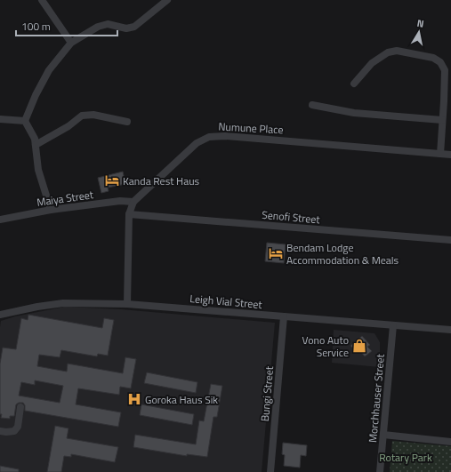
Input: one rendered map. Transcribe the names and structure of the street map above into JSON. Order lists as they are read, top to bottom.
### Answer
{
  "streets": {
    "street": [
      "Numune Place",
      "Maiya Street",
      "Senofi Street",
      "Leigh Vial Street",
      "Bungi Street",
      "Morchhauser Street"
    ]
  },
  "crossings": [
    ["Numune Place", "Maiya Street"],
    ["Numune Place", "Senofi Street"],
    ["Numune Place", "Leigh Vial Street"],
    ["Leigh Vial Street", "Bungi Street"],
    ["Leigh Vial Street", "Morchhauser Street"]
  ],
  "parks": ["Rotary Park"],
  "places": {
    "hotel": ["Kanda Rest Haus", "Bendam Lodge Accommodation & Meals"],
    "shop": ["Vono Auto Service"],
    "hospital": ["Goroka Haus Sik"]
  },
  "scale_bar": "100 m",
  "north": "top"
}
